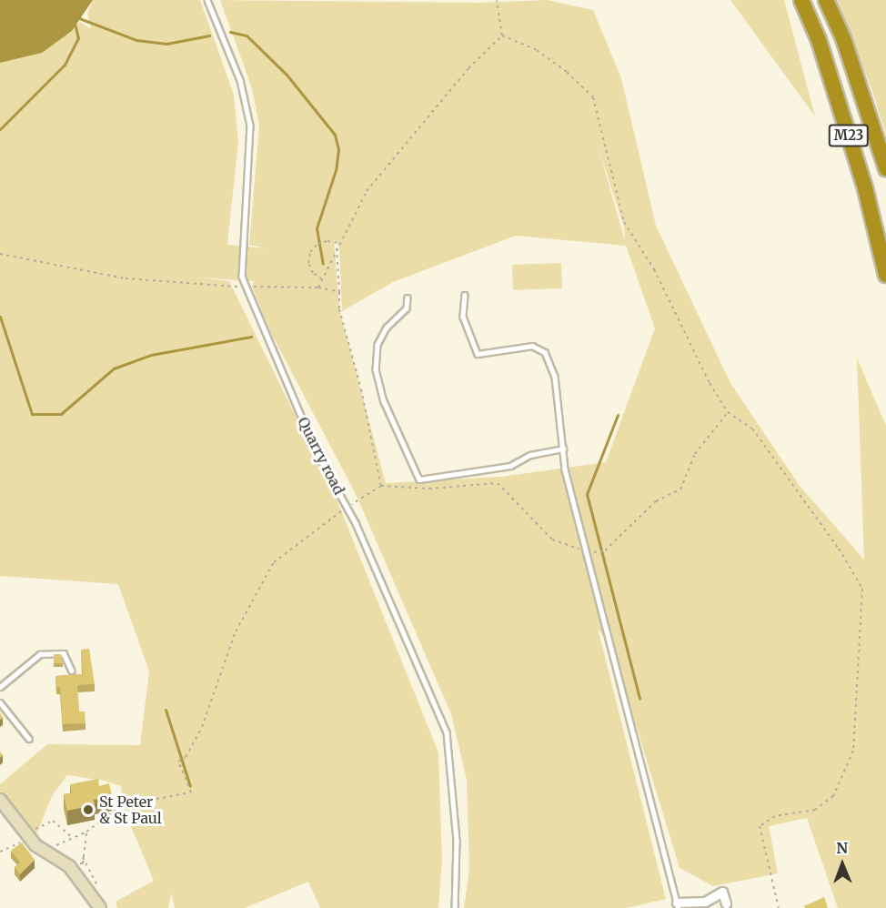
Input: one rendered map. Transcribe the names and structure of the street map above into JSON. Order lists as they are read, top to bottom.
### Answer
{
  "streets": {
    "highway": ["M23"],
    "lane": ["Quarry road"]
  },
  "places": ["St Peter & St Paul"],
  "north": "top"
}
